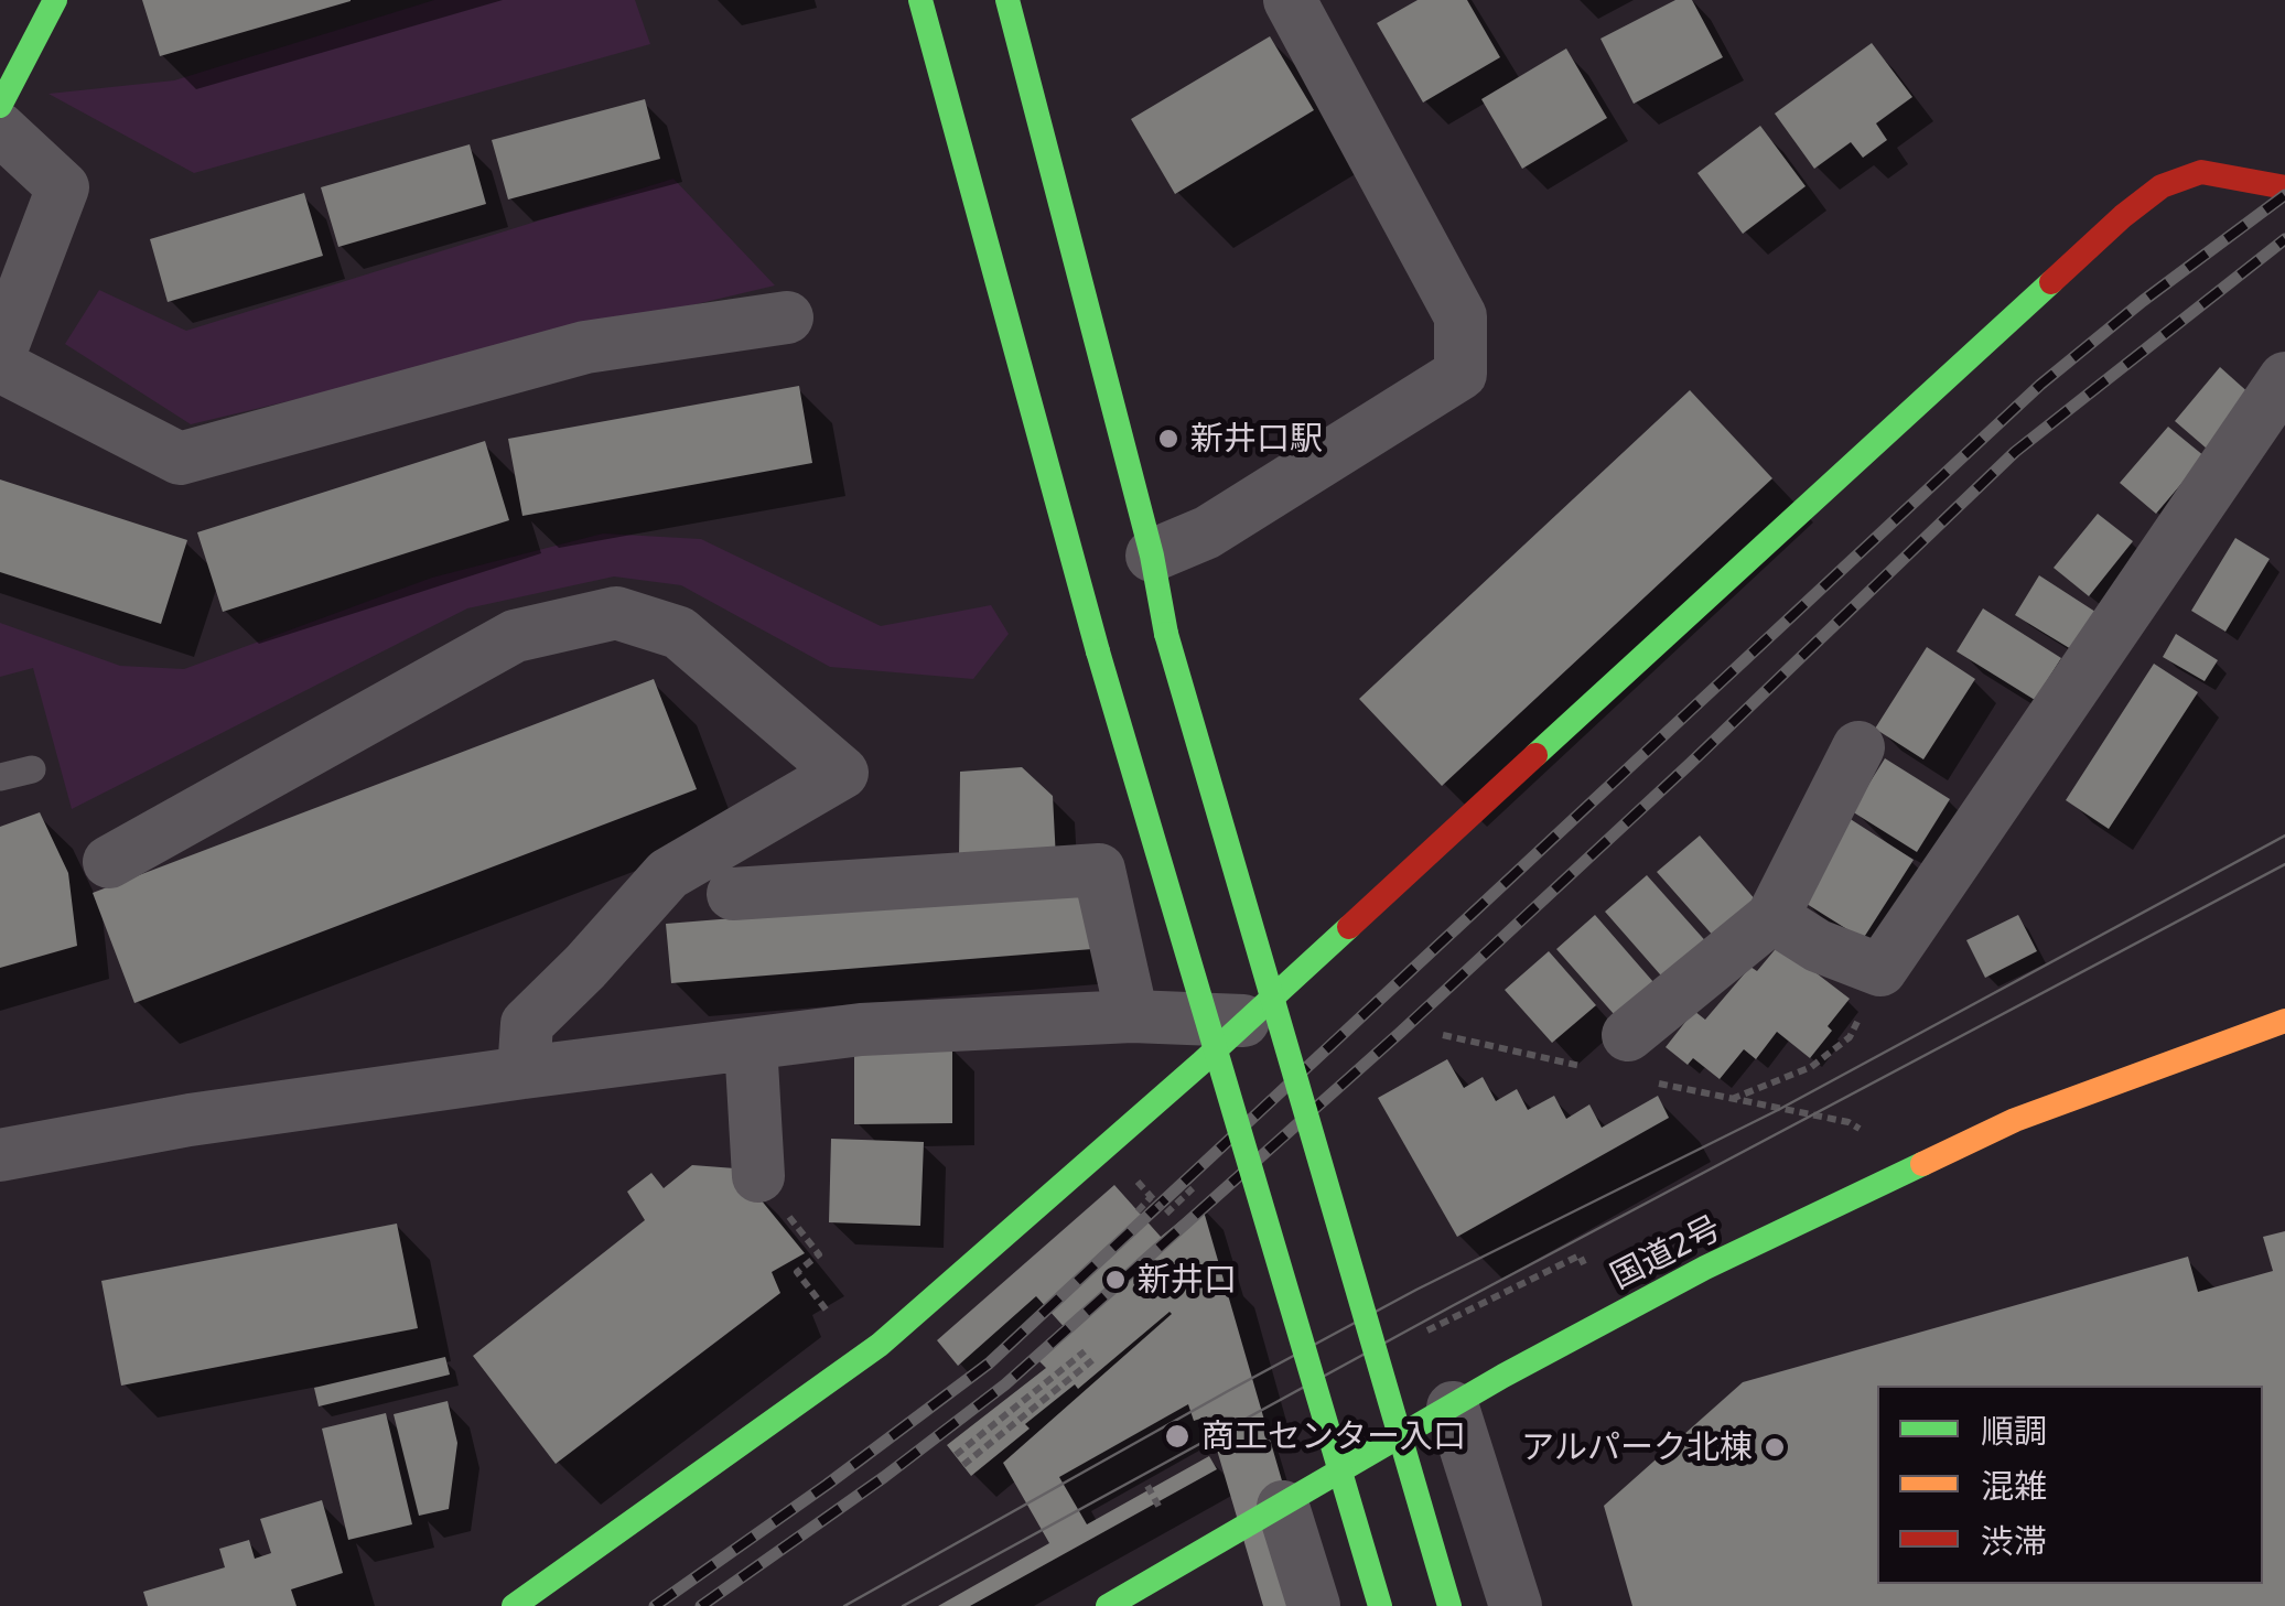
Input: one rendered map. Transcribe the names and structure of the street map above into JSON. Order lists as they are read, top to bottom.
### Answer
{
  "streets": {
    "main road": ["国道2号"]
  },
  "places": [
    "新井口駅",
    "新井口",
    "商工センター入口",
    "アルパーク北棟"
  ],
  "legend": ["順調", "混雑", "渋滞"]
}
